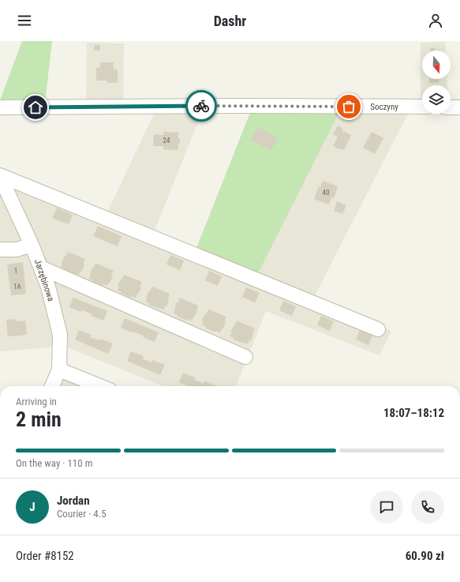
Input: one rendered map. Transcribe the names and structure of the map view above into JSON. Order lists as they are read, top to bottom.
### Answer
{
  "streets": {
    "street": ["Soczyny", "Jarzębinowa"]
  },
  "house_numbers": [
    "24",
    "40",
    "1",
    "1A"
  ],
  "north": "bottom",
  "page": {
    "header": "Dashr",
    "heading": ["2 min", "Arriving in", "18:07–18:12"],
    "panel": [
      "Jordan",
      "Courier · 4.5",
      "Order #8152",
      "60.90 zł"
    ],
    "bar": "On the way · 110 m",
    "round": "J"
  }
}
